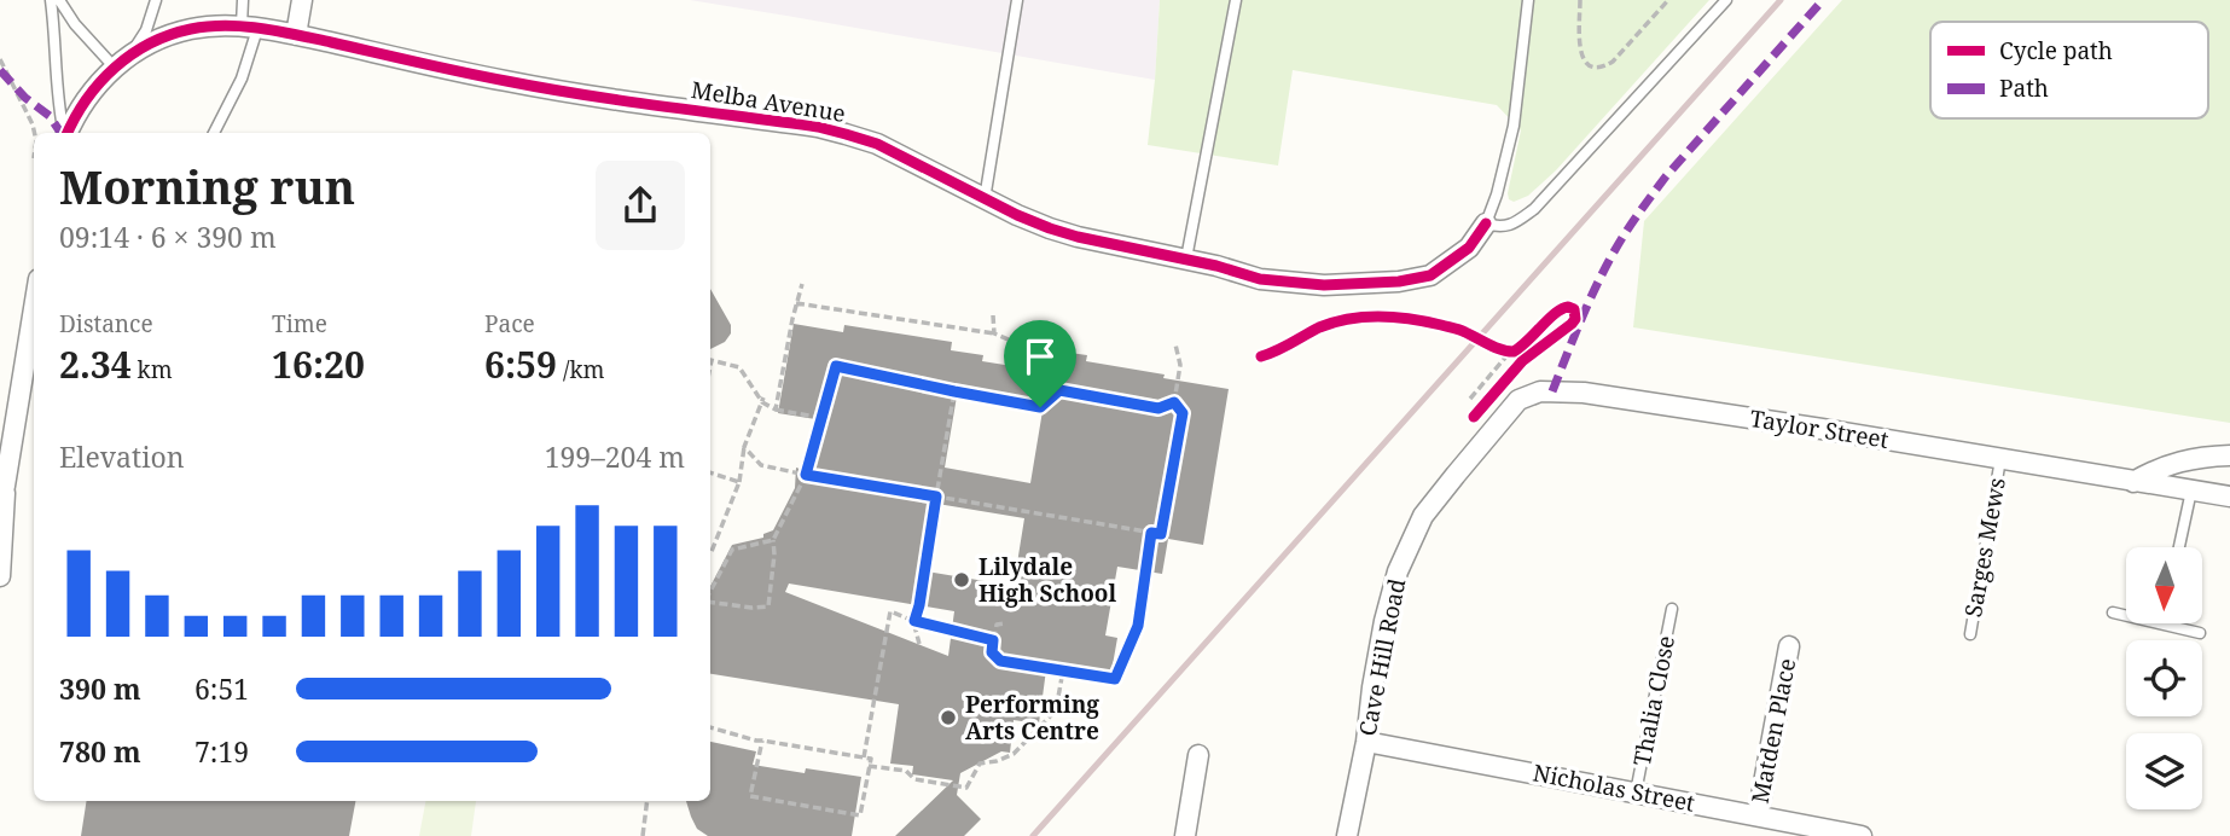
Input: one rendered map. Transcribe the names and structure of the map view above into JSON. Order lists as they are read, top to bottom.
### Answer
{
  "streets": {
    "street": [
      "Melba Avenue",
      "Taylor Street",
      "Cave Hill Road",
      "Matden Place",
      "Nicholas Street"
    ],
    "lane": ["Sarges Mews", "Thalia Close"]
  },
  "crossings": [
    ["Taylor Street", "Sarges Mews"],
    ["Taylor Street", "Cave Hill Road"],
    ["Cave Hill Road", "Nicholas Street"],
    ["Thalia Close", "Nicholas Street"],
    ["Matden Place", "Nicholas Street"]
  ],
  "places": ["Lilydale High School", "Performing Arts Centre"],
  "legend": ["Cycle path", "Path"],
  "north": "bottom",
  "page": {
    "heading": ["Morning run", "09:14 · 6 × 390 m"],
    "stats": [
      ["Distance", "2.34 km"],
      ["Time", "16:20"],
      ["Pace", "6:59 /km"]
    ],
    "chart": ["Elevation", "199–204 m"],
    "list": [
      {
        "name": "390 m",
        "note": "6:51"
      },
      {
        "name": "780 m",
        "note": "7:19"
      }
    ]
  }
}
